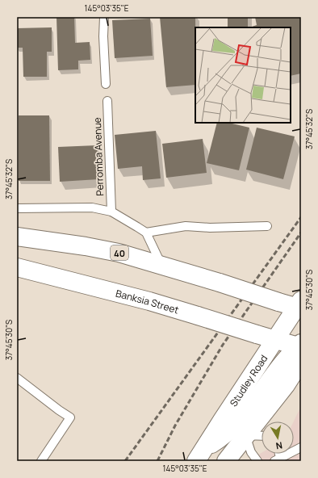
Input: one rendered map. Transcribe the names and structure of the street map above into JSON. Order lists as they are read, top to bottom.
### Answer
{
  "streets": {
    "main road": ["40", "Banksia Street", "Studley Road"],
    "lane": ["Perromba Avenue"]
  },
  "crossings": [
    ["40", "Studley Road"],
    ["Banksia Street", "Studley Road"]
  ],
  "north": "bottom",
  "coordinates": ["145°03'35\"E", "37°45'32\"S", "37°45'30\"S"]
}
